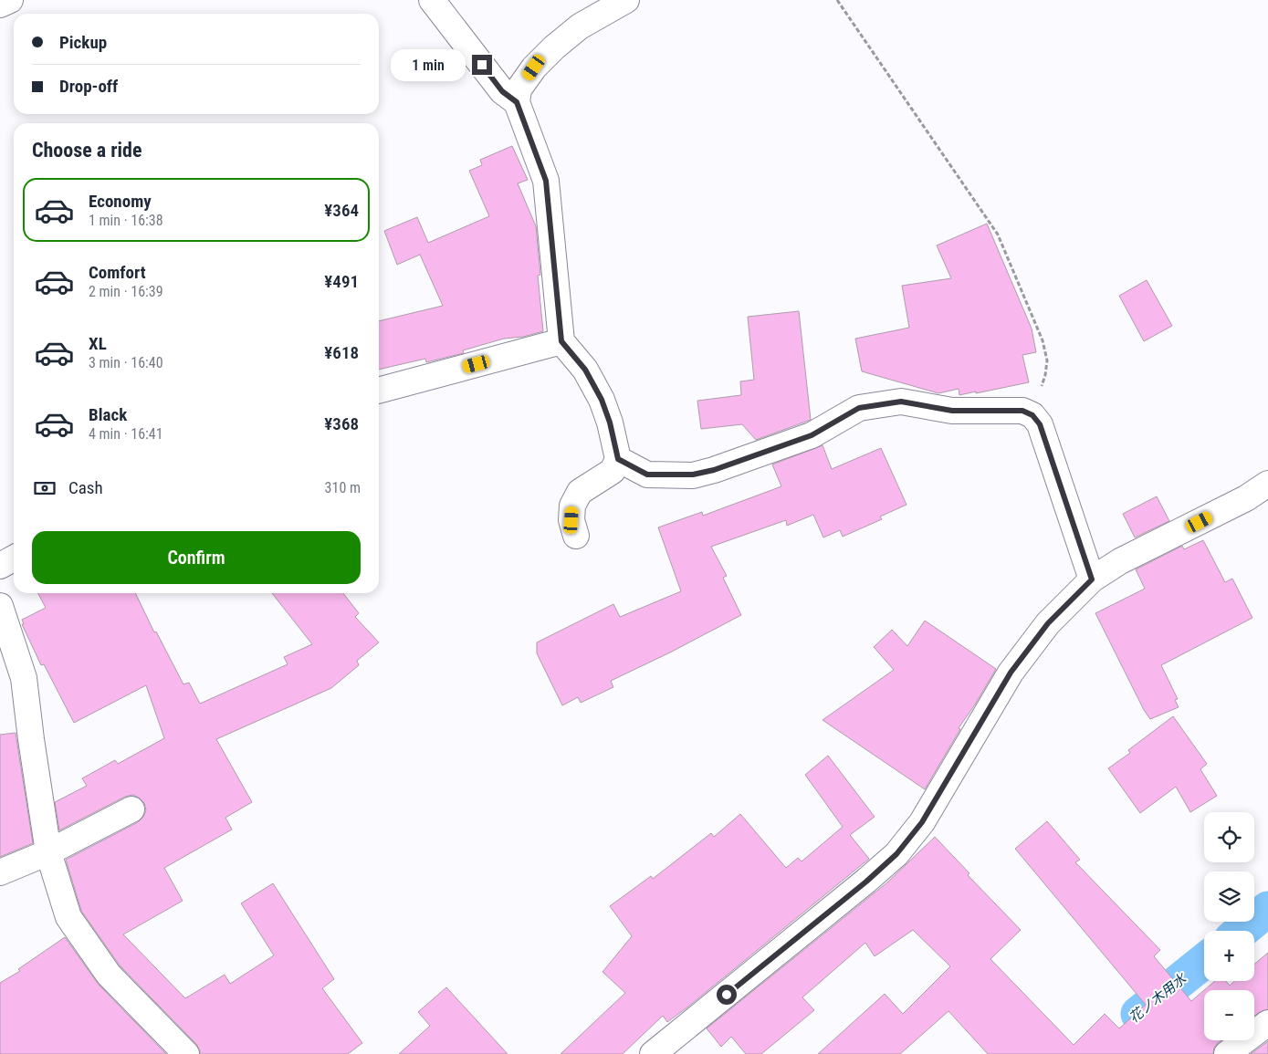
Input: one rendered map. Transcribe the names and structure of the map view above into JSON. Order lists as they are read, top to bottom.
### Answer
{
  "water": ["花ノ木用水"],
  "page": {
    "banner": ["Pickup", "Drop-off"],
    "bubble": "1 min",
    "heading": "Choose a ride",
    "list": [
      {
        "name": "Economy",
        "note": "1 min · 16:38",
        "value": "¥364"
      },
      {
        "name": "Comfort",
        "note": "2 min · 16:39",
        "value": "¥491"
      },
      {
        "name": "XL",
        "note": "3 min · 16:40",
        "value": "¥618"
      },
      {
        "name": "Black",
        "note": "4 min · 16:41",
        "value": "¥368"
      }
    ],
    "pay": ["Cash", "310 m"],
    "buttons": "Confirm",
    "map_buttons": ["+", "−"]
  }
}
